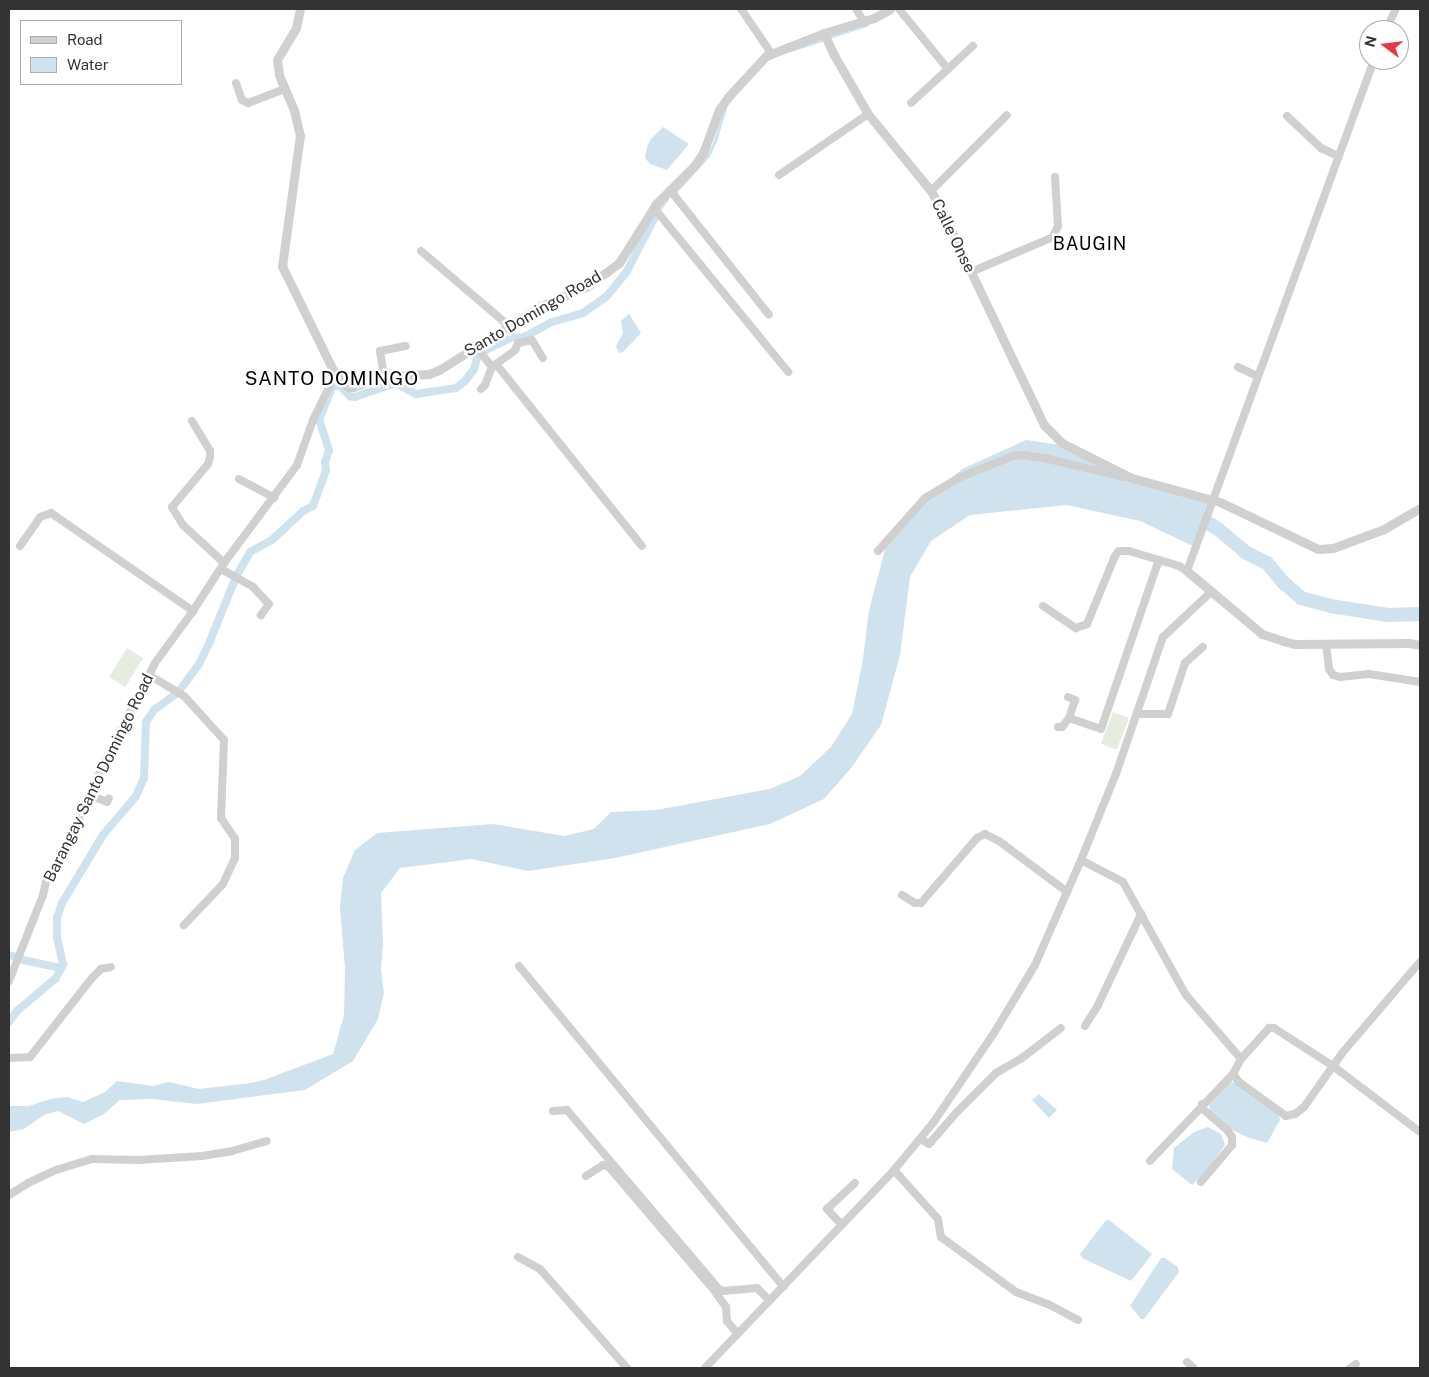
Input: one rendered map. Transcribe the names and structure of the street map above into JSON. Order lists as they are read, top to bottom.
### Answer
{
  "streets": {
    "street": ["Calle Onse", "Santo Domingo Road", "Barangay Santo Domingo Road"]
  },
  "crossings": [
    ["Calle Onse", "Santo Domingo Road"],
    ["Santo Domingo Road", "Barangay Santo Domingo Road"]
  ],
  "districts": ["BAUGIN", "SANTO DOMINGO"],
  "legend": ["Road", "Water"],
  "north": "left"
}
